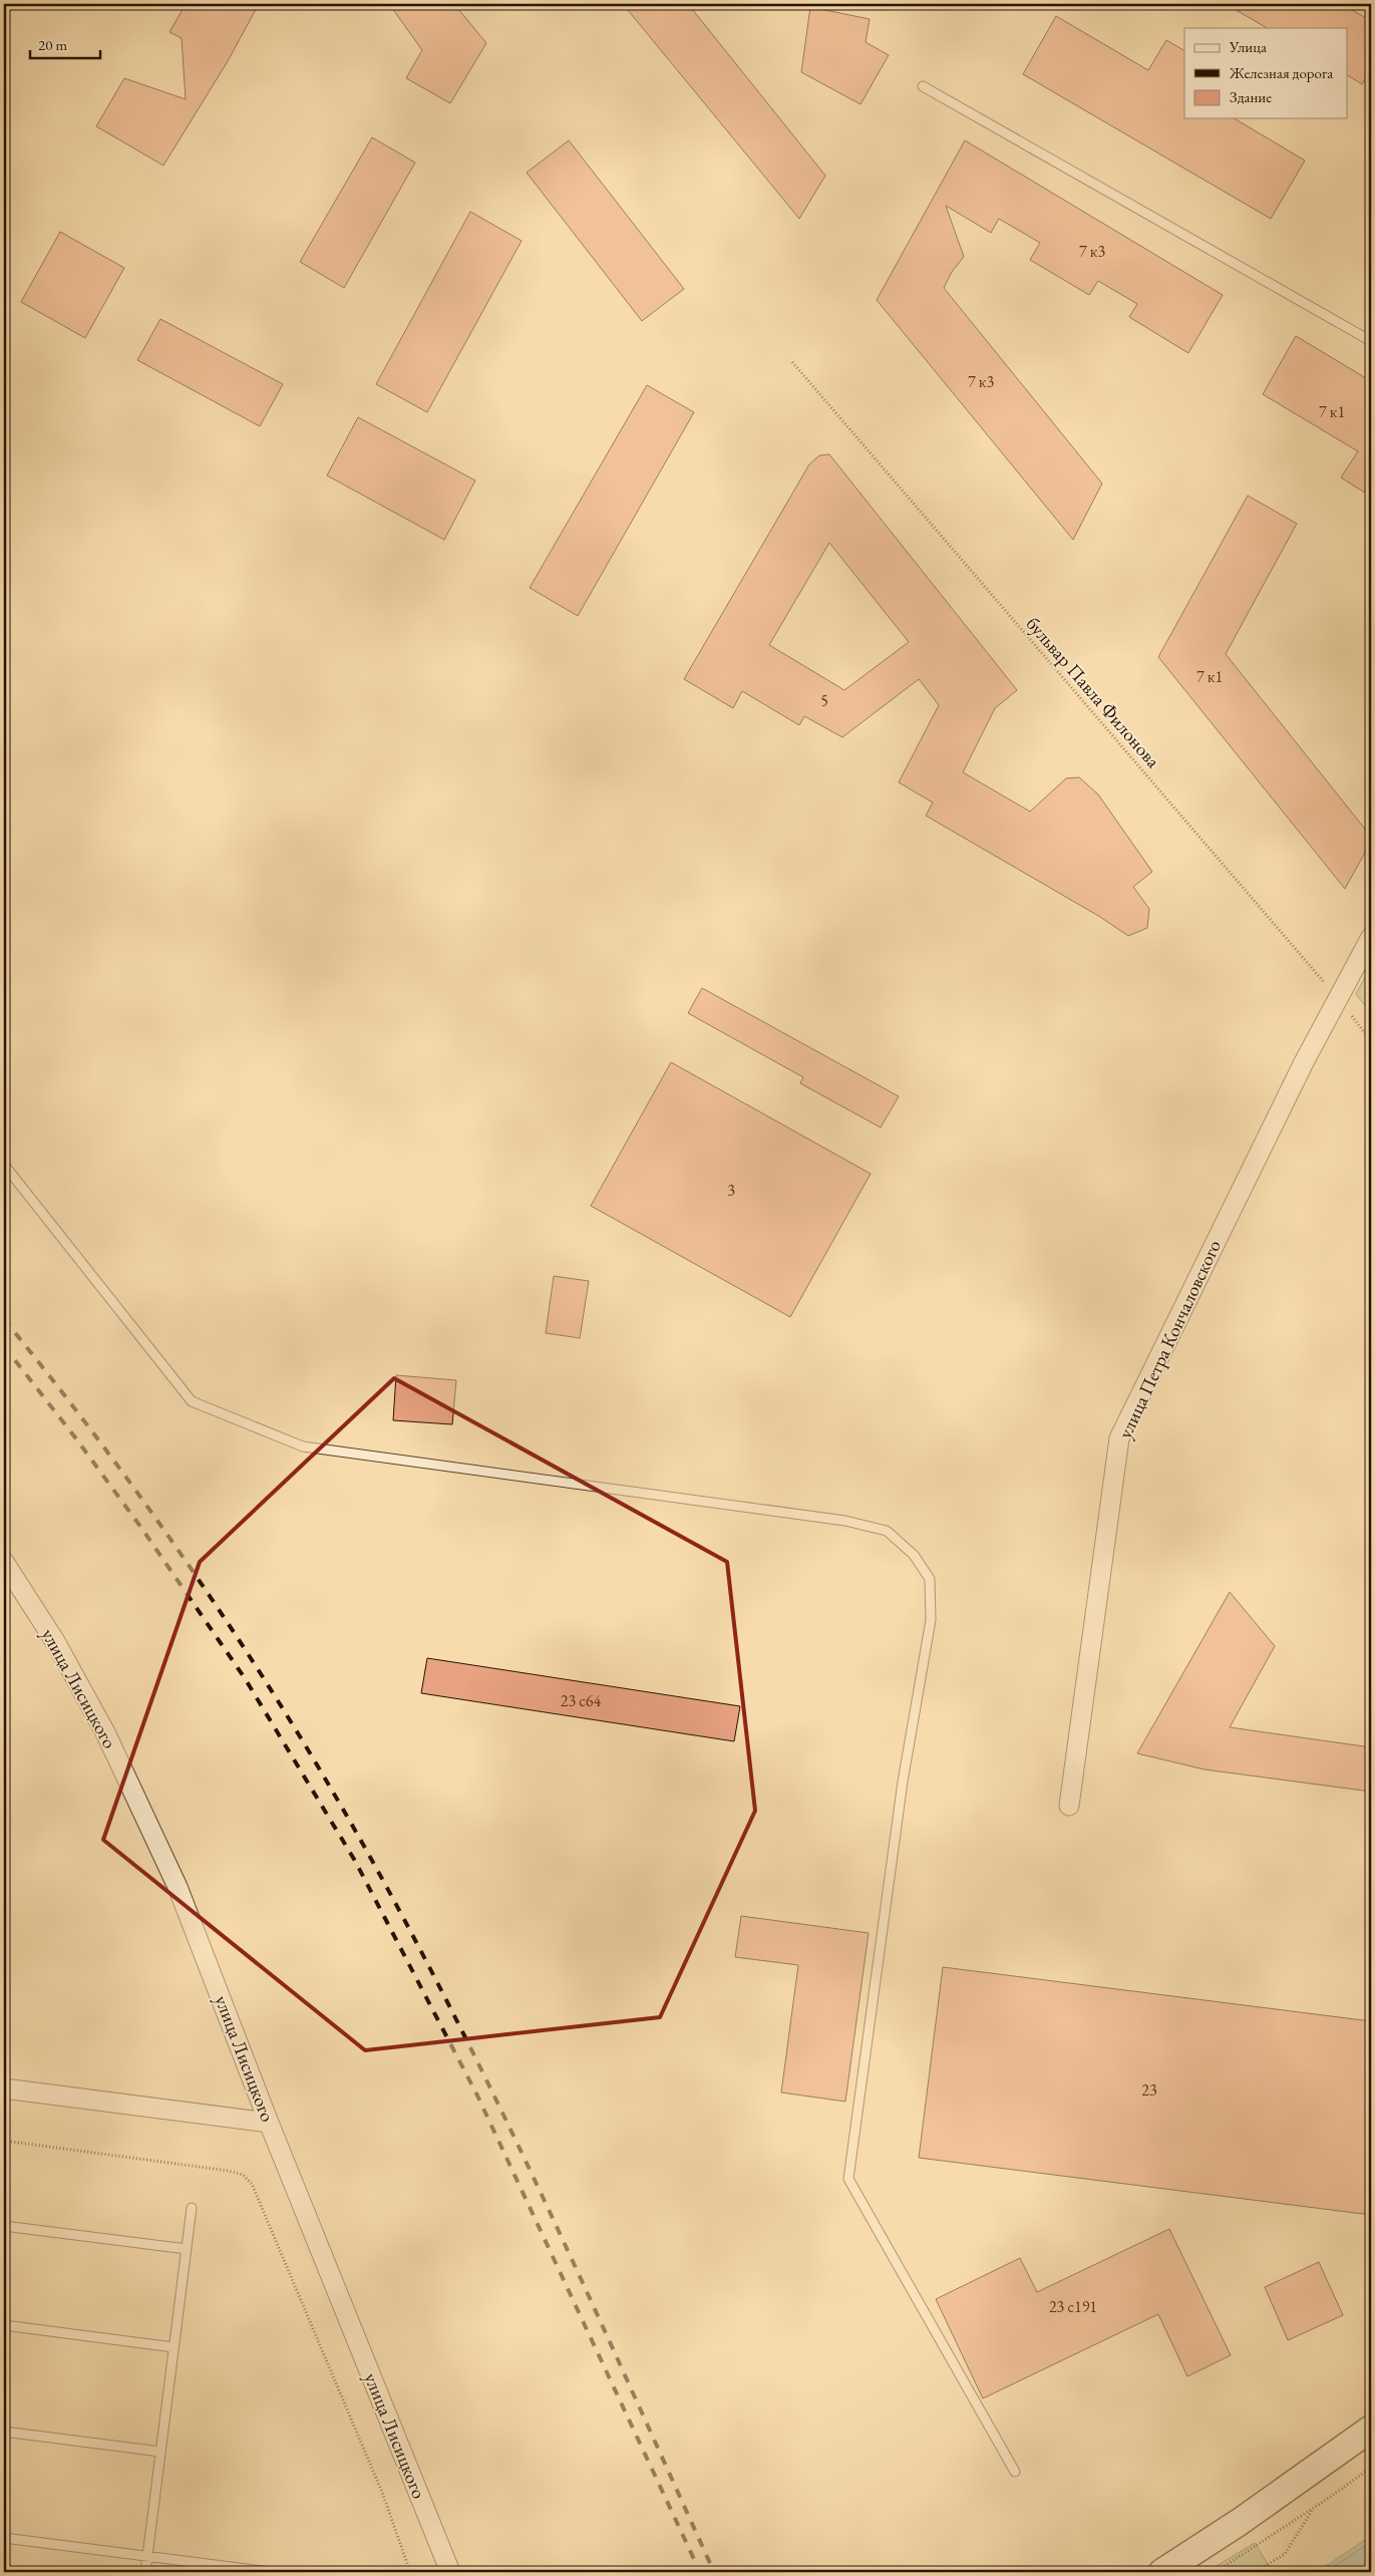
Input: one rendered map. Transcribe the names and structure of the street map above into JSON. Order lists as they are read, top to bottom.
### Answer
{
  "streets": {
    "street": ["улица Петра Кончаловского", "улица Лисицкого"],
    "path": ["бульвар Павла Филонова"]
  },
  "crossings": [
    ["бульвар Павла Филонова", "улица Петра Кончаловского"]
  ],
  "house_numbers": [
    "7 к3",
    "7 к3",
    "7 к1",
    "7 к1",
    "5",
    "3",
    "23 с64",
    "23",
    "23 c191"
  ],
  "legend": ["Улица", "Железная дорога", "Здание"],
  "scale_bar": "20 m"
}
